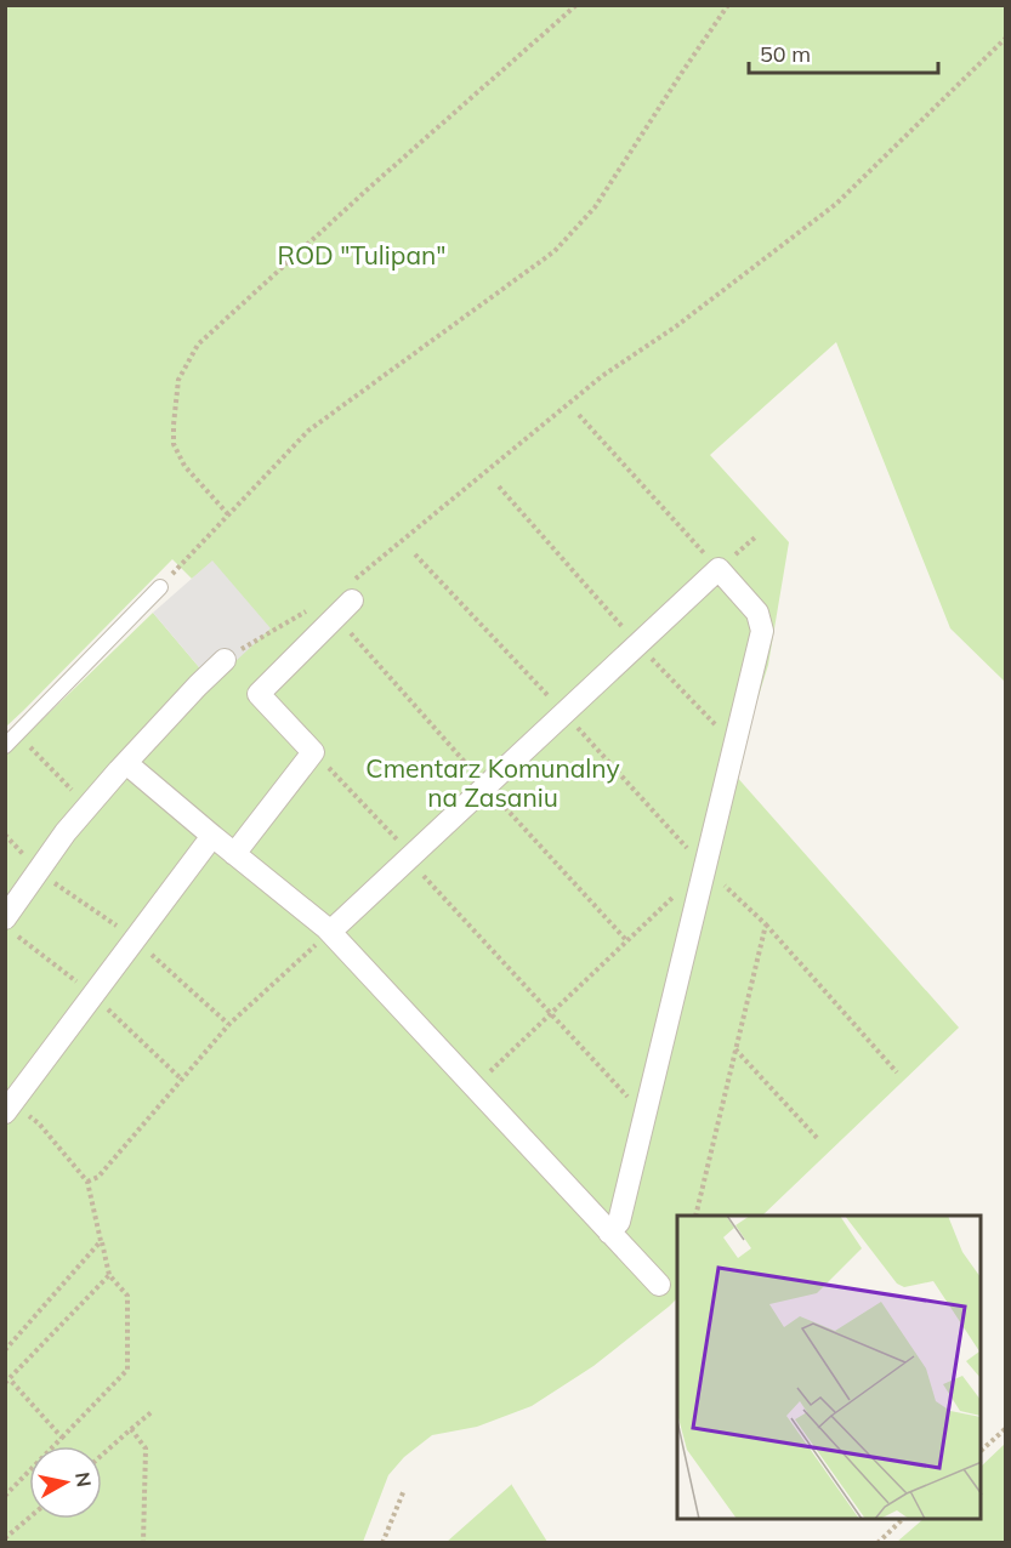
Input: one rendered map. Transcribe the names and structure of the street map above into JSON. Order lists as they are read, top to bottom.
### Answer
{
  "parks": ["ROD \"Tulipan\"", "Cmentarz Komunalny na Zasaniu"],
  "scale_bar": "50 m",
  "north": "right"
}
